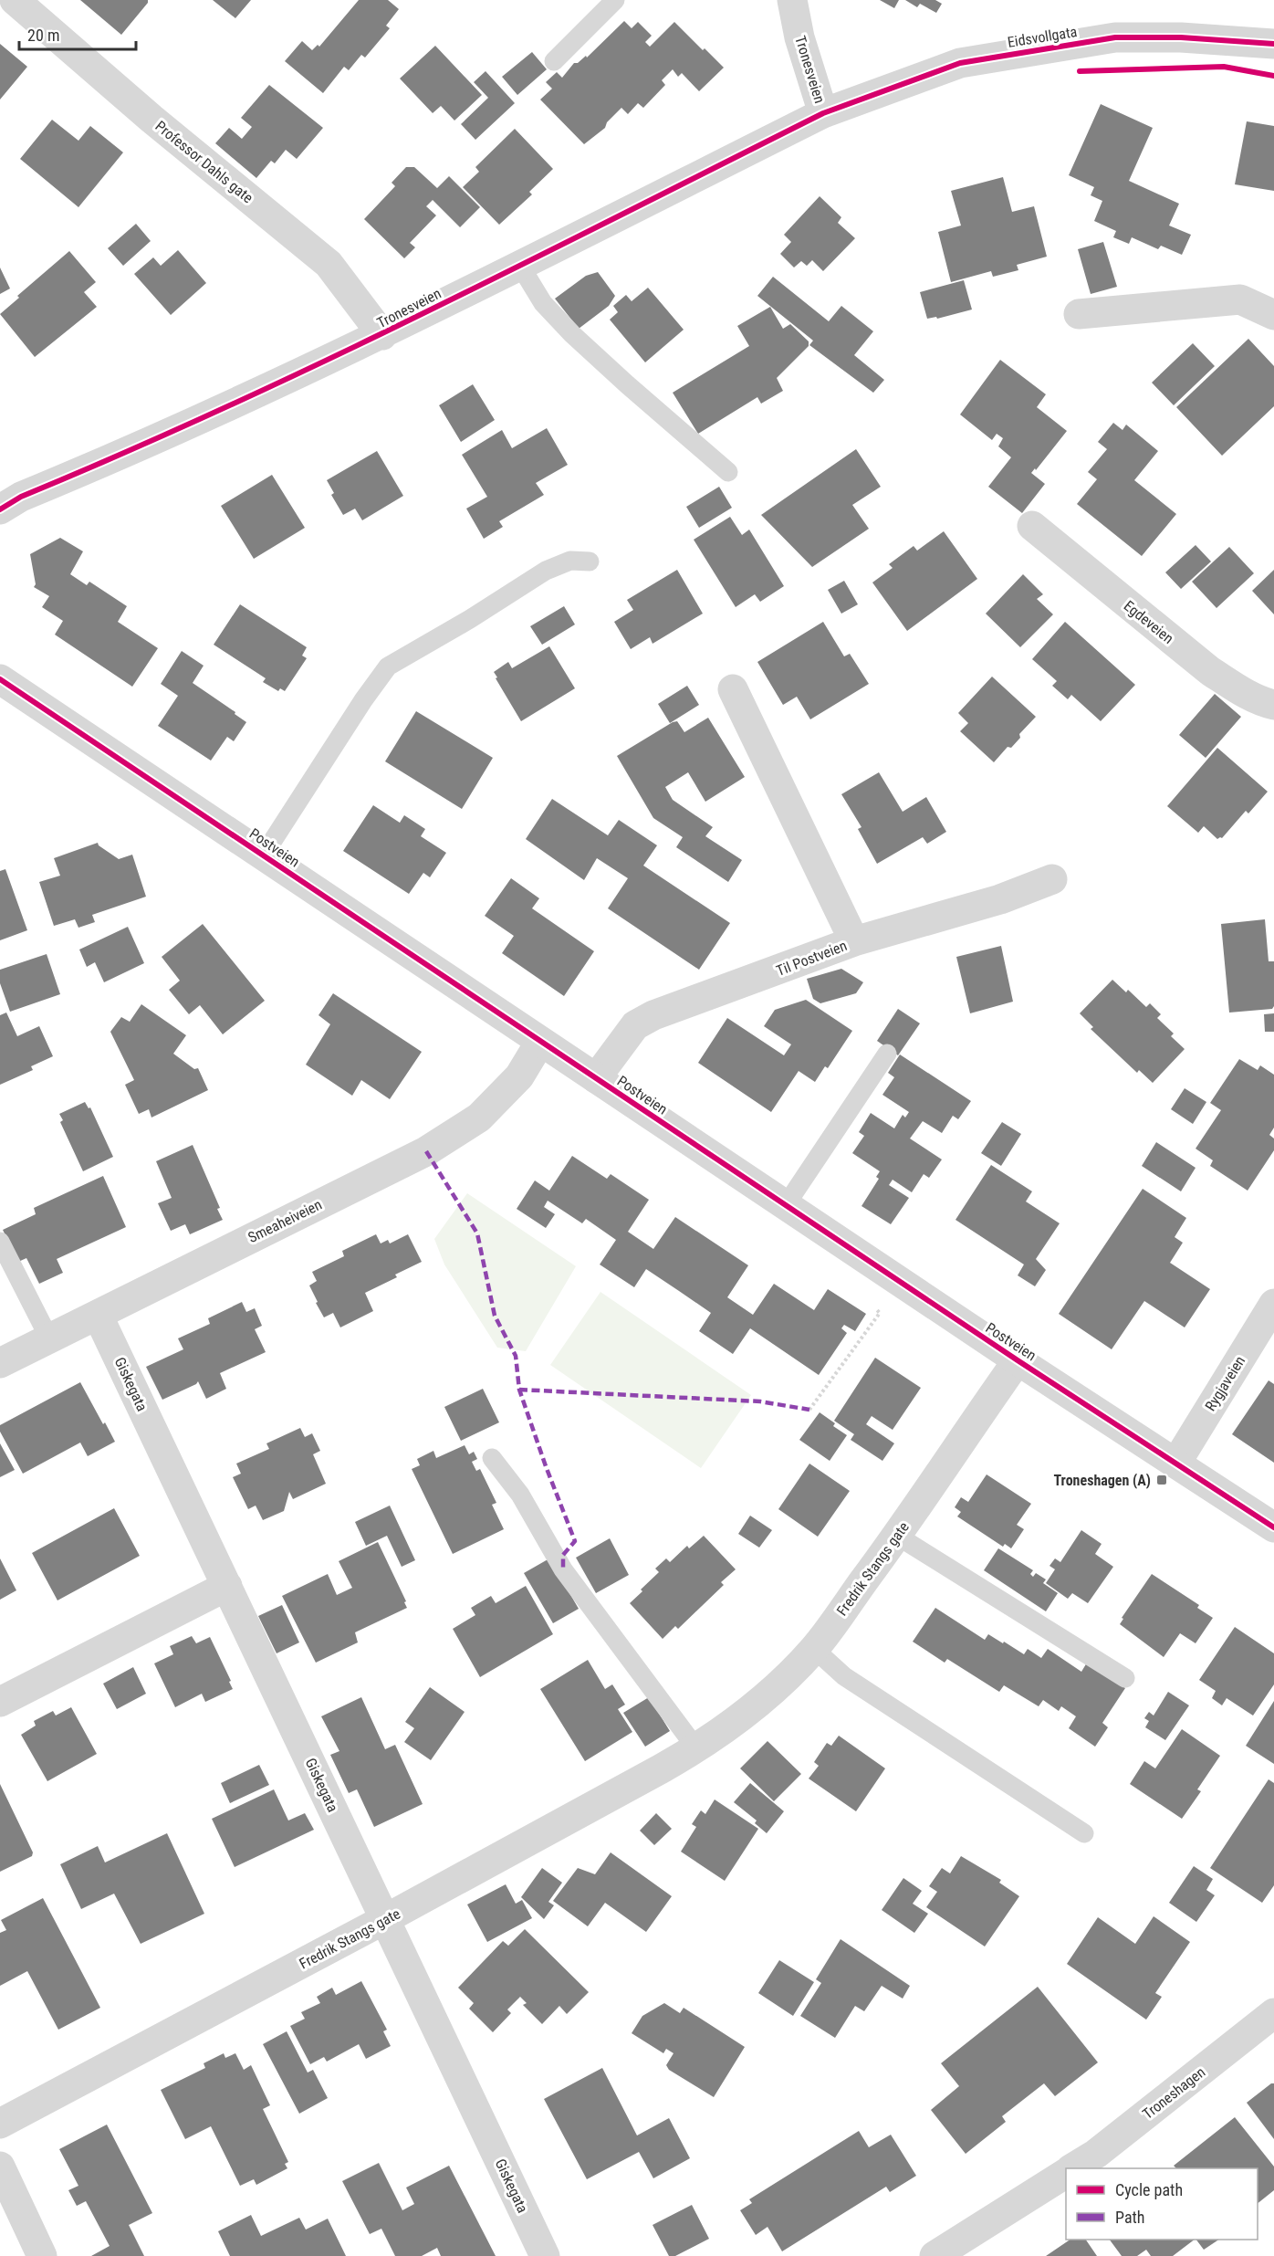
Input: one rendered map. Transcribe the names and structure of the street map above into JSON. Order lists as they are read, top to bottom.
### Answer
{
  "streets": {
    "street": [
      "Eidsvollgata",
      "Tronesveien",
      "Professor Dahls gate",
      "Egdeveien",
      "Postveien",
      "Til Postveien",
      "Smeaheiveien",
      "Rygjaveien",
      "Giskegata",
      "Fredrik Stangs gate",
      "Troneshagen"
    ]
  },
  "crossings": [
    ["Eidsvollgata", "Tronesveien"],
    ["Tronesveien", "Professor Dahls gate"],
    ["Postveien", "Til Postveien"],
    ["Postveien", "Smeaheiveien"],
    ["Postveien", "Rygjaveien"],
    ["Postveien", "Fredrik Stangs gate"],
    ["Smeaheiveien", "Giskegata"],
    ["Giskegata", "Fredrik Stangs gate"]
  ],
  "places": {
    "transit": ["Troneshagen (A)"]
  },
  "legend": ["Cycle path", "Path"],
  "scale_bar": "20 m"
}
